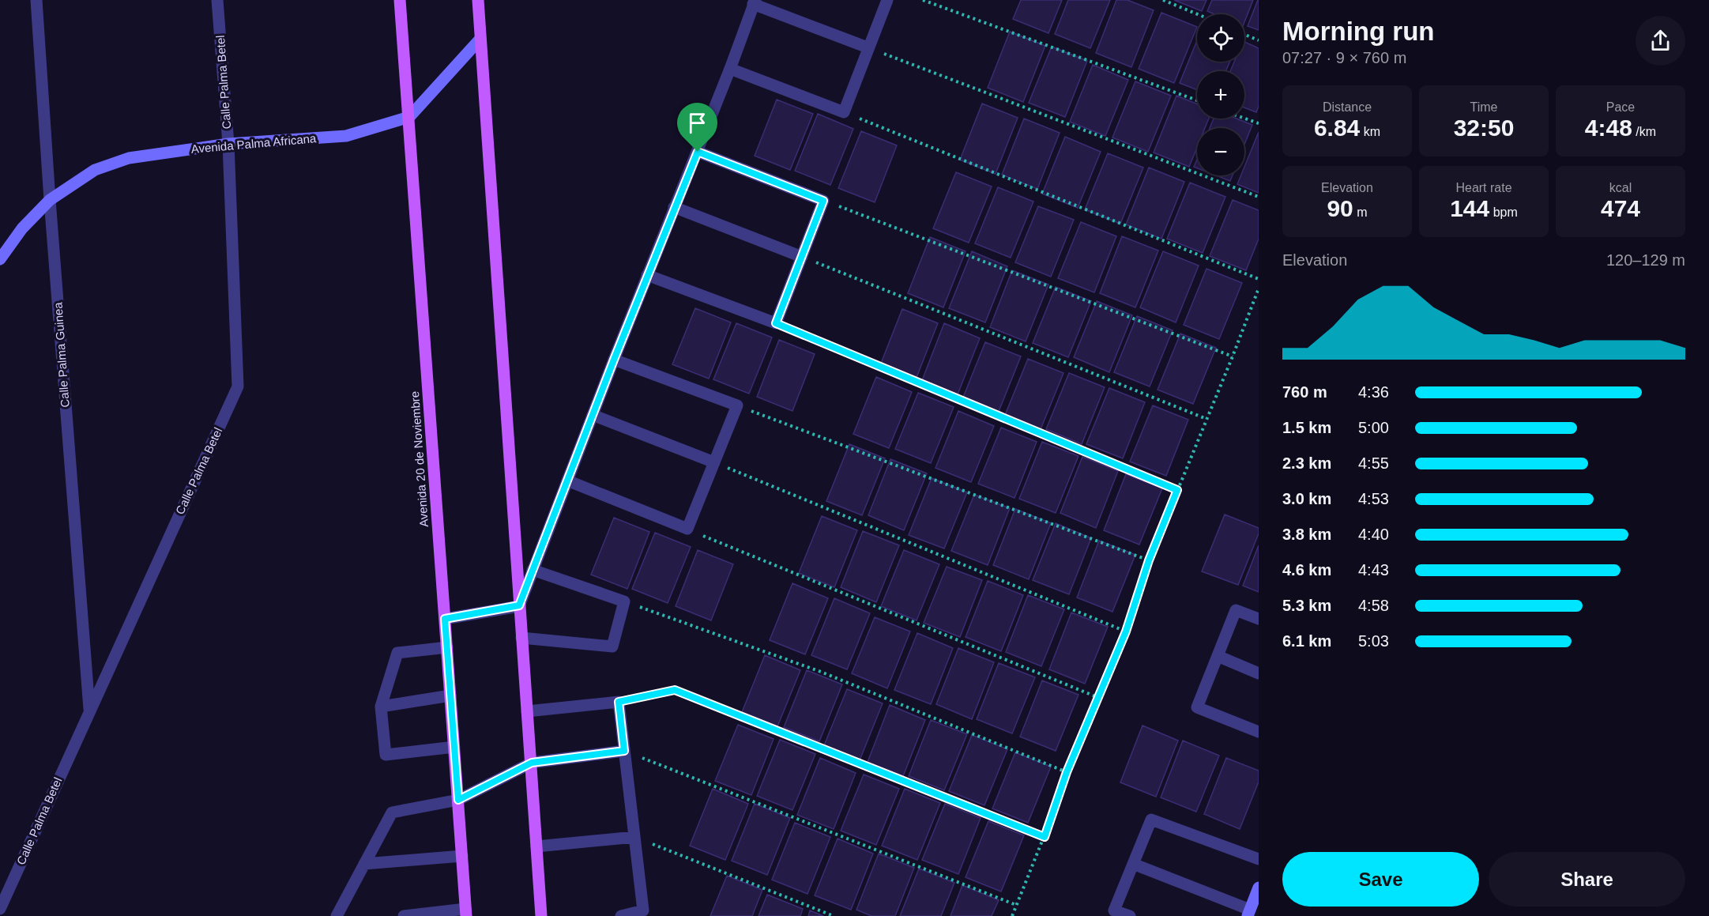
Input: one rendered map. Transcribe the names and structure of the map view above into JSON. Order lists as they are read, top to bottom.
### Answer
{
  "streets": {
    "main road": ["Avenida 20 de Noviembre"],
    "street": ["Calle Palma Betel", "Avenida Palma Africana", "Calle Palma Guinea"]
  },
  "crossings": [
    ["Calle Palma Betel", "Avenida Palma Africana"],
    ["Calle Palma Betel", "Calle Palma Guinea"],
    ["Avenida Palma Africana", "Calle Palma Guinea"],
    ["Avenida Palma Africana", "Avenida 20 de Noviembre"]
  ],
  "page": {
    "heading": ["Morning run", "07:27 · 9 × 760 m"],
    "map_buttons": ["+", "−"],
    "stats": [
      ["Distance", "6.84 km"],
      ["Time", "32:50"],
      ["Pace", "4:48 /km"],
      ["Elevation", "90 m"],
      ["Heart rate", "144 bpm"],
      ["kcal", "474"]
    ],
    "chart": ["Elevation", "120–129 m"],
    "list": [
      {
        "name": "760 m",
        "note": "4:36"
      },
      {
        "name": "1.5 km",
        "note": "5:00"
      },
      {
        "name": "2.3 km",
        "note": "4:55"
      },
      {
        "name": "3.0 km",
        "note": "4:53"
      },
      {
        "name": "3.8 km",
        "note": "4:40"
      },
      {
        "name": "4.6 km",
        "note": "4:43"
      },
      {
        "name": "5.3 km",
        "note": "4:58"
      },
      {
        "name": "6.1 km",
        "note": "5:03"
      }
    ],
    "buttons": ["Save", "Share"]
  }
}
